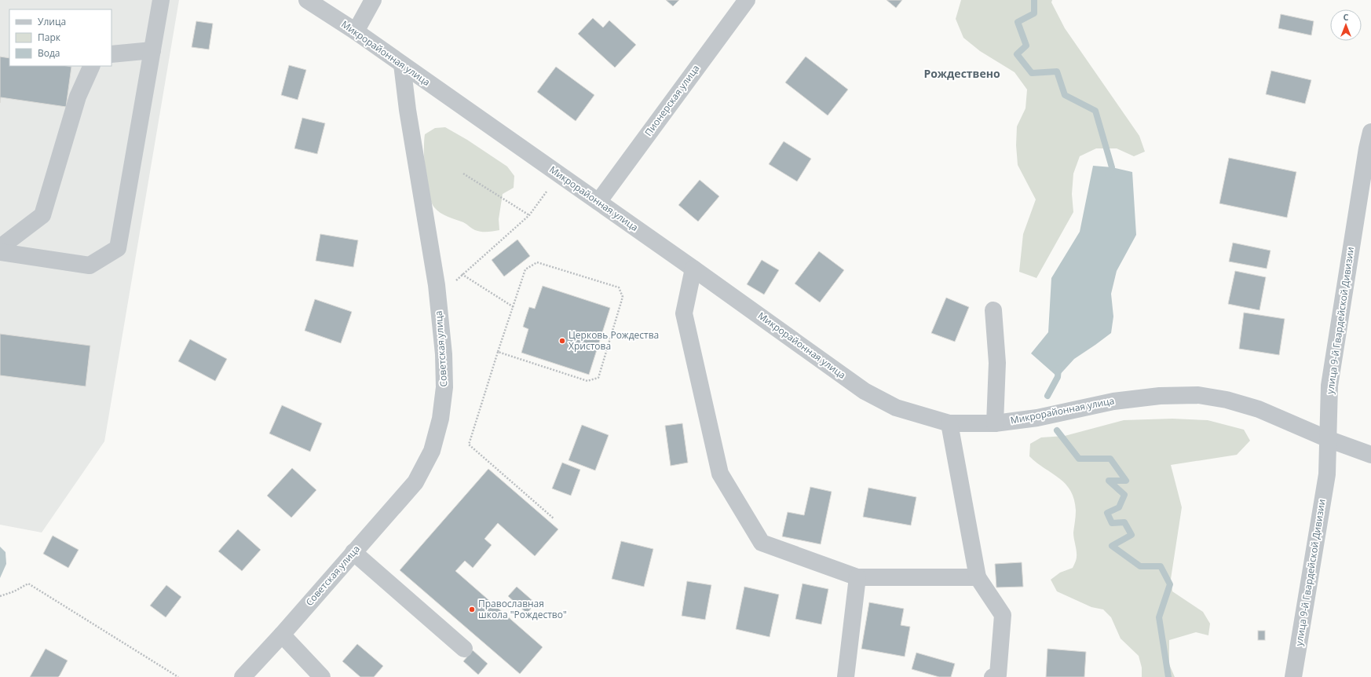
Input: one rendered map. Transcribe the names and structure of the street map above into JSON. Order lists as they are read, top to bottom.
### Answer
{
  "streets": {
    "street": [
      "Микрорайонная улица",
      "Пионерская улица",
      "улица 9-й Гвардейской Дивизии",
      "Советская улица"
    ]
  },
  "crossings": [
    ["Микрорайонная улица", "Пионерская улица"],
    ["Микрорайонная улица", "улица 9-й Гвардейской Дивизии"],
    ["Микрорайонная улица", "Советская улица"]
  ],
  "districts": ["Рождествено"],
  "places": ["Церковь Рождества Христова", "Православная школа \"Рождество\""],
  "legend": ["Улица", "Парк", "Вода"],
  "north": "top"
}
